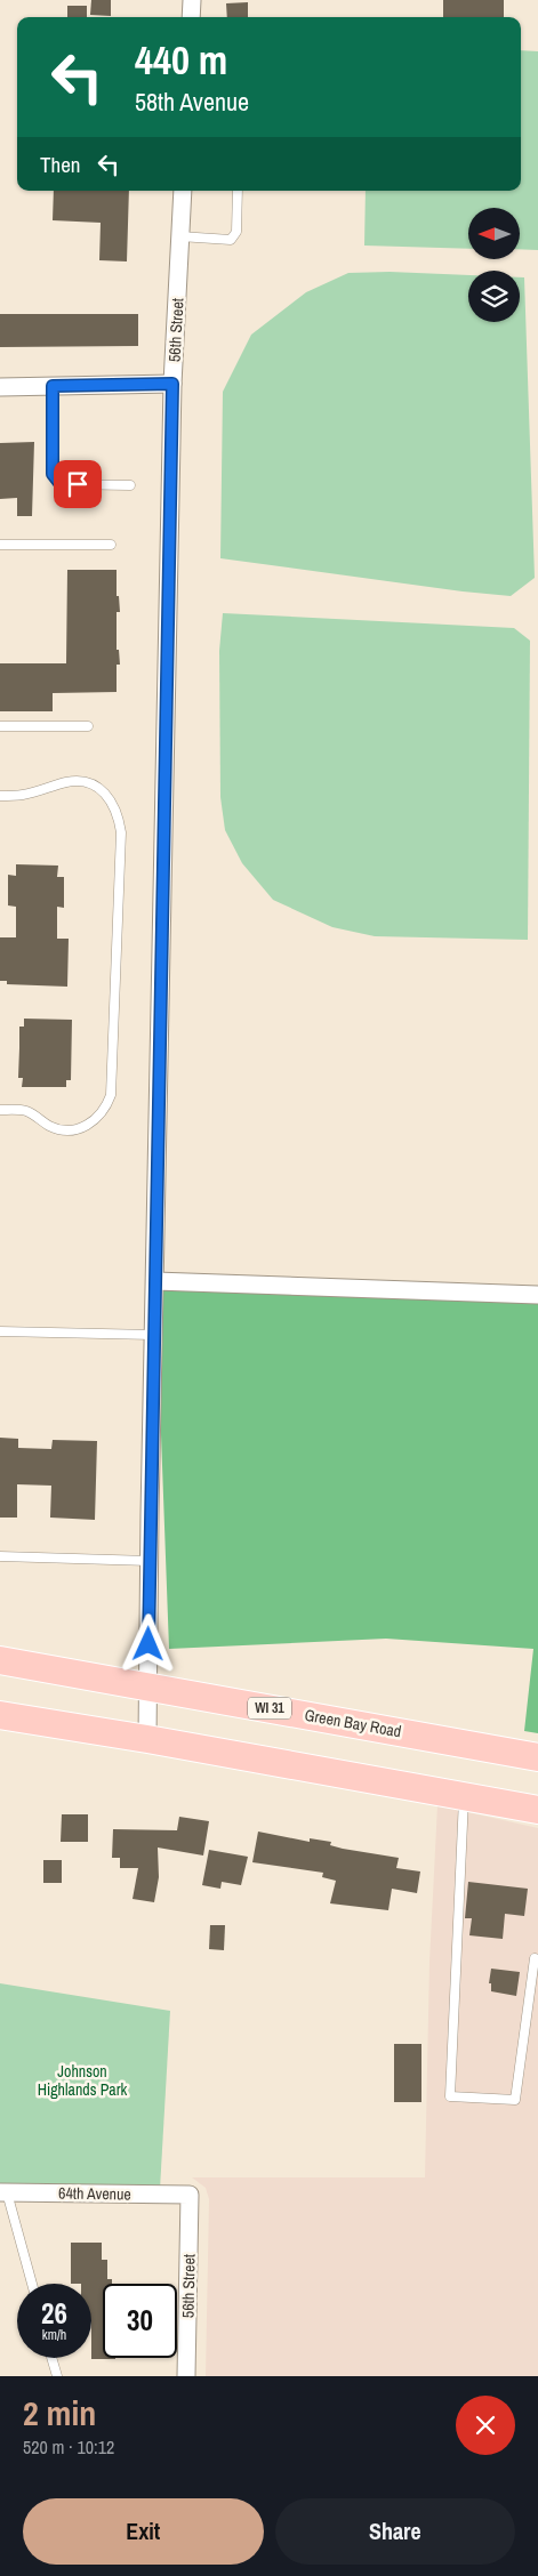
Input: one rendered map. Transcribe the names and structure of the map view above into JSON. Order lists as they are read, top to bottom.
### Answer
{
  "streets": {
    "main road": ["WI 31", "Green Bay Road"],
    "street": ["56th Street", "64th Avenue"]
  },
  "crossings": [
    ["56th Street", "Green Bay Road"],
    ["56th Street", "64th Avenue"]
  ],
  "parks": ["Johnson Highlands Park"],
  "north": "left",
  "page": {
    "turn": ["440 m", "58th Avenue"],
    "then": "Then",
    "speed": "26 km/h",
    "limit": "30",
    "heading": ["2 min", "520 m · 10:12"],
    "buttons": ["Exit", "Share"]
  }
}
